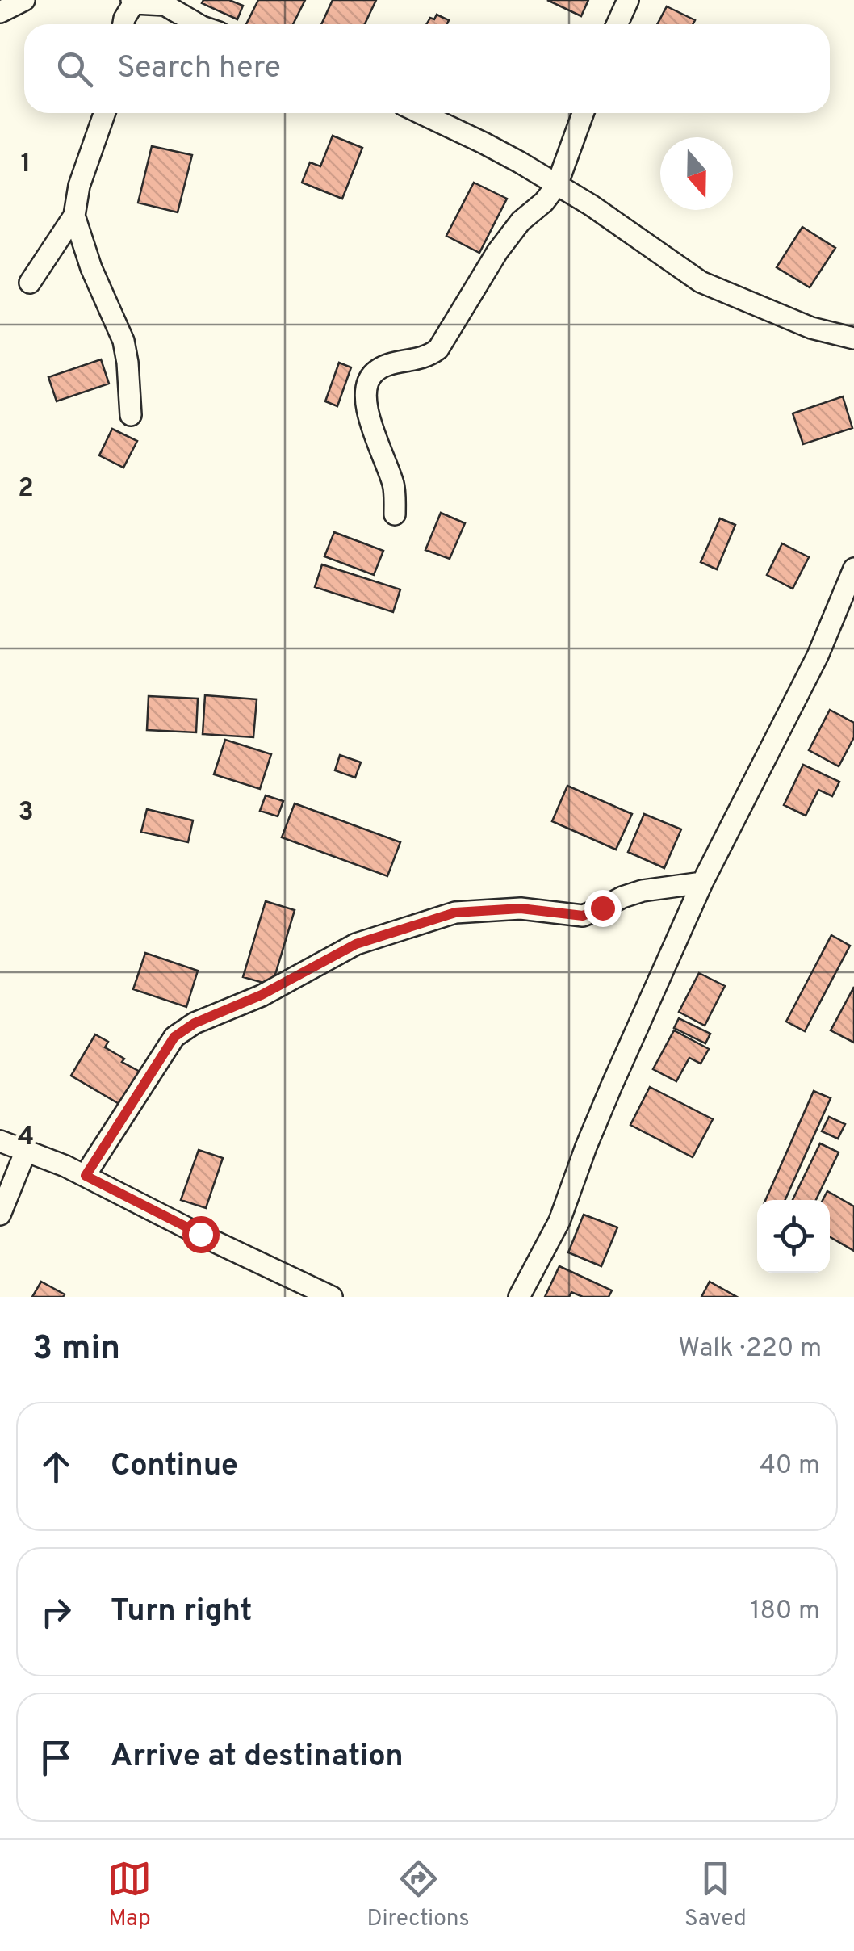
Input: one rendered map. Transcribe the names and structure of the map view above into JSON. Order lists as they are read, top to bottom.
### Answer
{
  "north": "bottom",
  "page": {
    "search": "Search here",
    "heading": ["3 min", "Walk · 220 m"],
    "list": [
      ["Continue", "40 m"],
      ["Turn right", "180 m"],
      "Arrive at destination"
    ],
    "nav": ["Map", "Directions", "Saved"]
  },
  "grid": {
    "rows": [
      "1",
      "2",
      "3",
      "4"
    ]
  }
}
